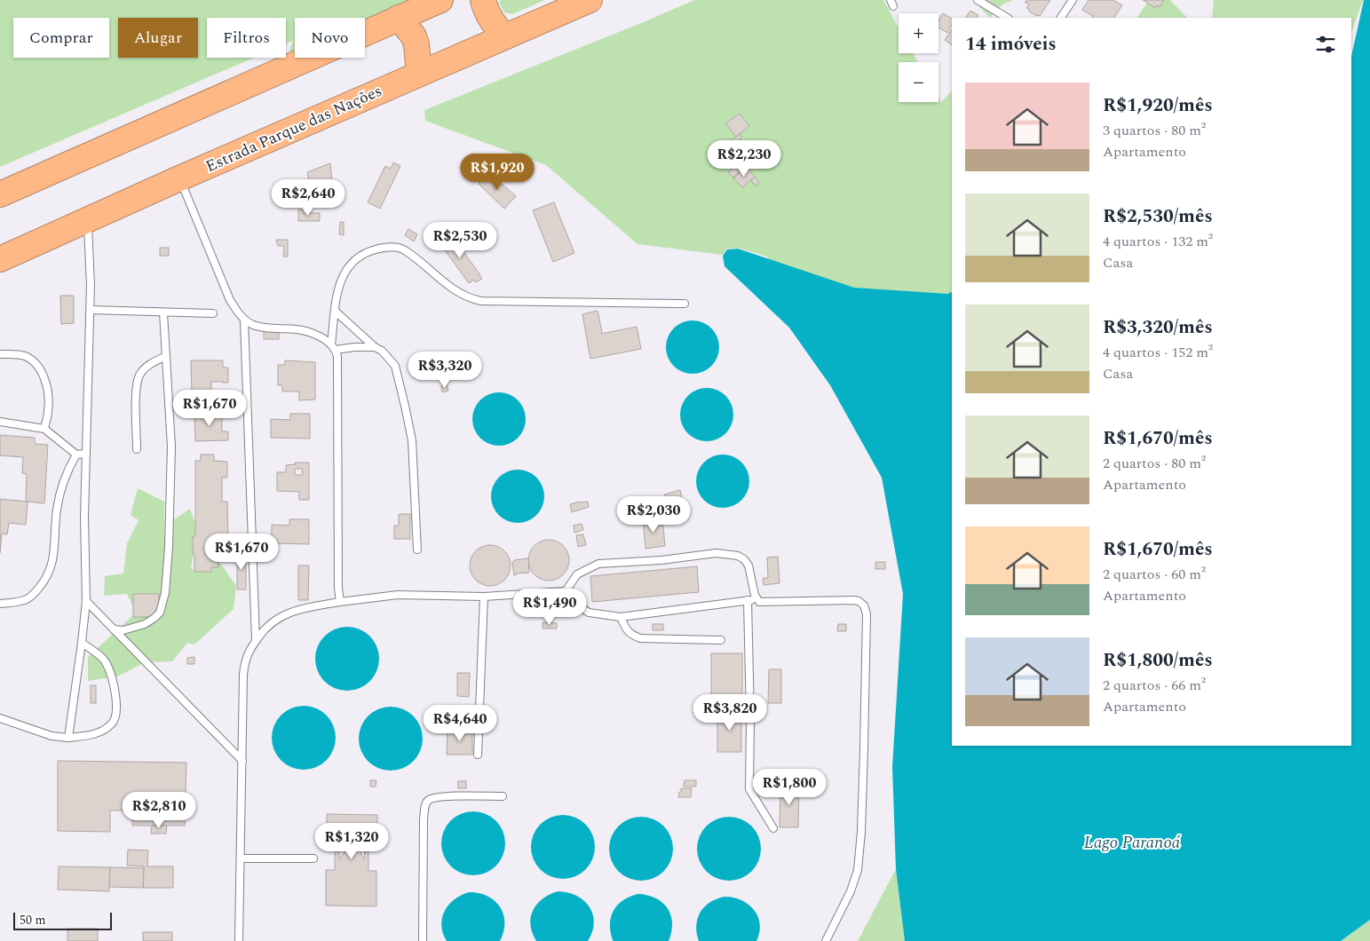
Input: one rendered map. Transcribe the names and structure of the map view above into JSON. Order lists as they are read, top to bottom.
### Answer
{
  "streets": {
    "highway": ["Estrada Parque das Nações"]
  },
  "water": ["Lago Paranoá"],
  "scale_bar": "50 m",
  "page": {
    "map_buttons": ["+", "−"],
    "chip": [
      "Comprar",
      "Alugar",
      "Filtros",
      "Novo"
    ],
    "heading": "14 imóveis",
    "list": [
      {
        "name": "R$1,920/mês",
        "note": "3 quartos · 80 m² · Apartamento"
      },
      {
        "name": "R$2,530/mês",
        "note": "4 quartos · 132 m² · Casa"
      },
      {
        "name": "R$3,320/mês",
        "note": "4 quartos · 152 m² · Casa"
      },
      {
        "name": "R$1,670/mês",
        "note": "2 quartos · 80 m² · Apartamento"
      },
      {
        "name": "R$1,670/mês",
        "note": "2 quartos · 60 m² · Apartamento"
      },
      {
        "name": "R$1,800/mês",
        "note": "2 quartos · 66 m² · Apartamento"
      }
    ],
    "price": [
      "R$2,230",
      "R$1,920",
      "R$2,640",
      "R$2,530",
      "R$3,320",
      "R$1,670",
      "R$2,030",
      "R$1,670",
      "R$1,490",
      "R$3,820",
      "R$4,640",
      "R$1,800",
      "R$2,810",
      "R$1,320"
    ],
    "scale": "50 m"
  }
}
